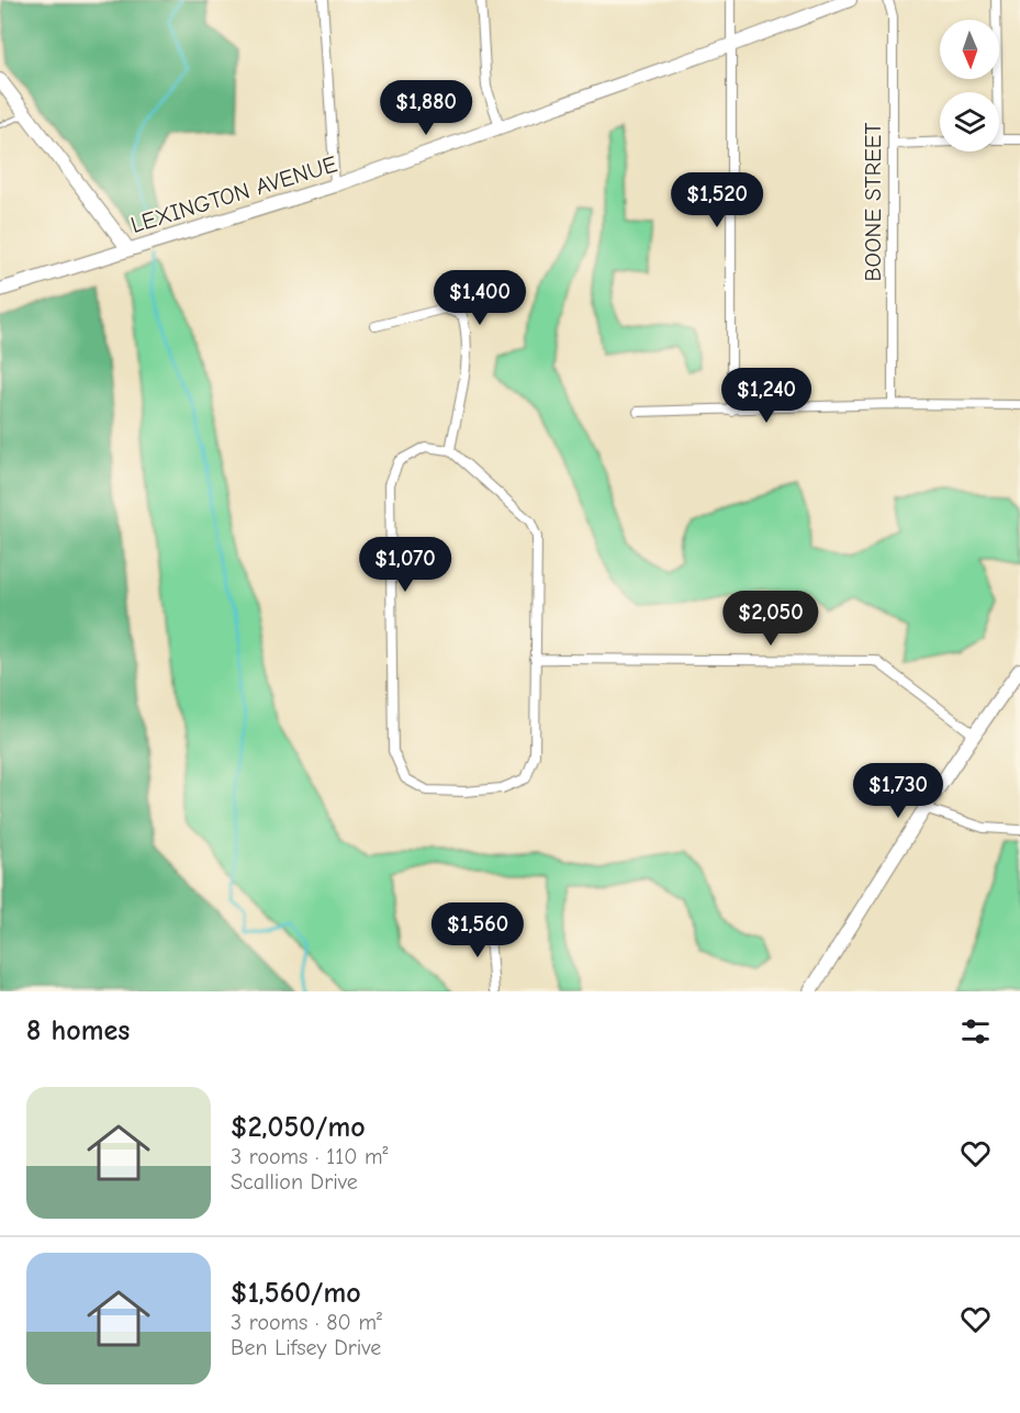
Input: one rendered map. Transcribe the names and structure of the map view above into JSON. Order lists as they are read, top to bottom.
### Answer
{
  "streets": {
    "street": ["LEXINGTON AVENUE", "BOONE STREET"]
  },
  "north": "bottom",
  "page": {
    "price": [
      "$1,880",
      "$1,520",
      "$1,400",
      "$1,240",
      "$1,070",
      "$2,050",
      "$1,730",
      "$1,560"
    ],
    "heading": "8 homes",
    "list": [
      {
        "name": "$2,050/mo",
        "note": "3 rooms · 110 m² · Scallion Drive"
      },
      {
        "name": "$1,560/mo",
        "note": "3 rooms · 80 m² · Ben Lifsey Drive"
      }
    ]
  }
}
